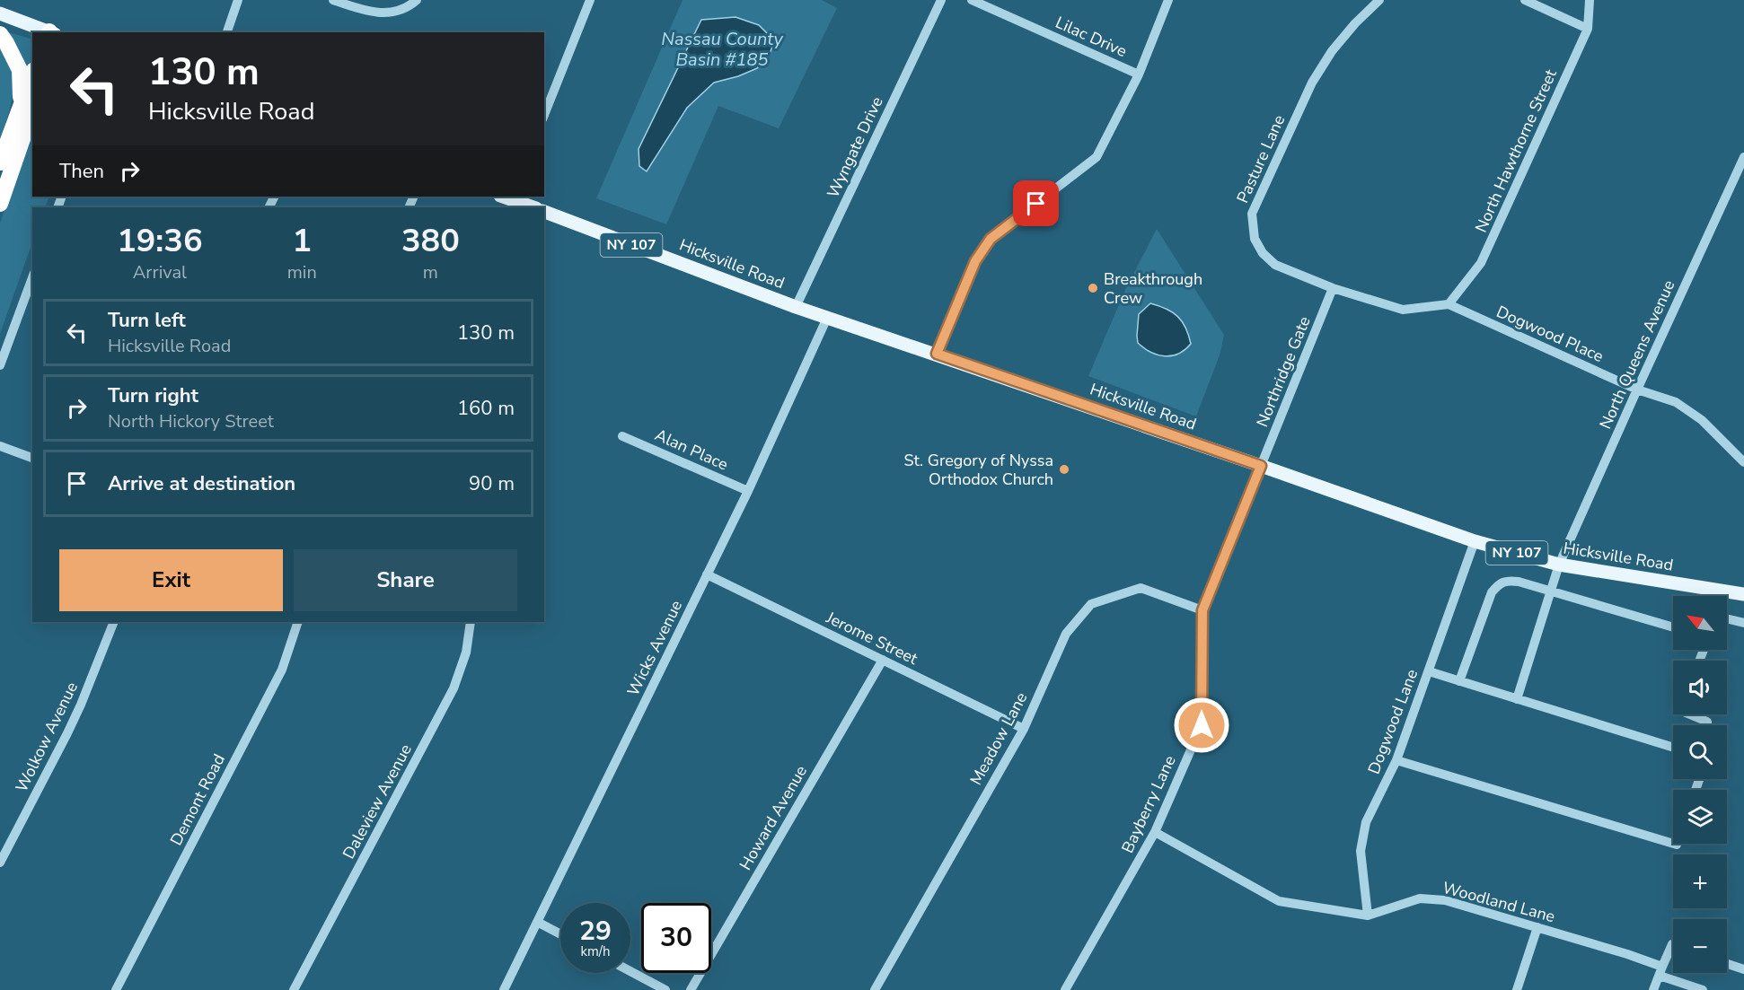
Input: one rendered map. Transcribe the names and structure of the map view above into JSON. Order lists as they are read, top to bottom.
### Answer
{
  "streets": {
    "main road": ["NY 107", "Hicksville Road"],
    "street": [
      "Lilac Drive",
      "Wyngate Drive",
      "North Hawthorne Street",
      "Pasture Lane",
      "Dogwood Place",
      "North Queens Avenue",
      "Northridge Gate",
      "Alan Place",
      "Jerome Street",
      "Wicks Avenue",
      "Dogwood Lane",
      "Wolkow Avenue",
      "Meadow Lane",
      "Demont Road",
      "Daleview Avenue",
      "Bayberry Lane",
      "Howard Avenue",
      "Woodland Lane"
    ]
  },
  "crossings": [
    ["Wyngate Drive", "Hicksville Road"],
    ["North Hawthorne Street", "Pasture Lane"],
    ["North Hawthorne Street", "Dogwood Place"],
    ["Pasture Lane", "Dogwood Place"],
    ["Pasture Lane", "Northridge Gate"],
    ["Hicksville Road", "North Queens Avenue"],
    ["Hicksville Road", "Northridge Gate"],
    ["Hicksville Road", "Wicks Avenue"],
    ["Hicksville Road", "Dogwood Lane"],
    ["Hicksville Road", "Bayberry Lane"],
    ["Dogwood Place", "North Queens Avenue"],
    ["Northridge Gate", "Bayberry Lane"],
    ["Alan Place", "Wicks Avenue"],
    ["Jerome Street", "Wicks Avenue"],
    ["Jerome Street", "Meadow Lane"],
    ["Jerome Street", "Howard Avenue"],
    ["Dogwood Lane", "Woodland Lane"],
    ["Meadow Lane", "Bayberry Lane"],
    ["Bayberry Lane", "Woodland Lane"]
  ],
  "water": ["Nassau County Basin #185"],
  "places": ["Breakthrough Crew", "St. Gregory of Nyssa Orthodox Church"],
  "north": "top left",
  "page": {
    "turn": ["130 m", "Hicksville Road"],
    "then": "Then",
    "eta": [
      "19:36",
      "Arrival",
      "1",
      "min",
      "380",
      "m"
    ],
    "list": [
      {
        "name": "Turn left",
        "note": "Hicksville Road",
        "value": "130 m"
      },
      {
        "name": "Turn right",
        "note": "North Hickory Street",
        "value": "160 m"
      },
      {
        "name": "Arrive at destination",
        "value": "90 m"
      }
    ],
    "buttons": ["Exit", "Share"],
    "map_buttons": ["+", "−"],
    "speed": "29 km/h",
    "limit": "30"
  }
}
